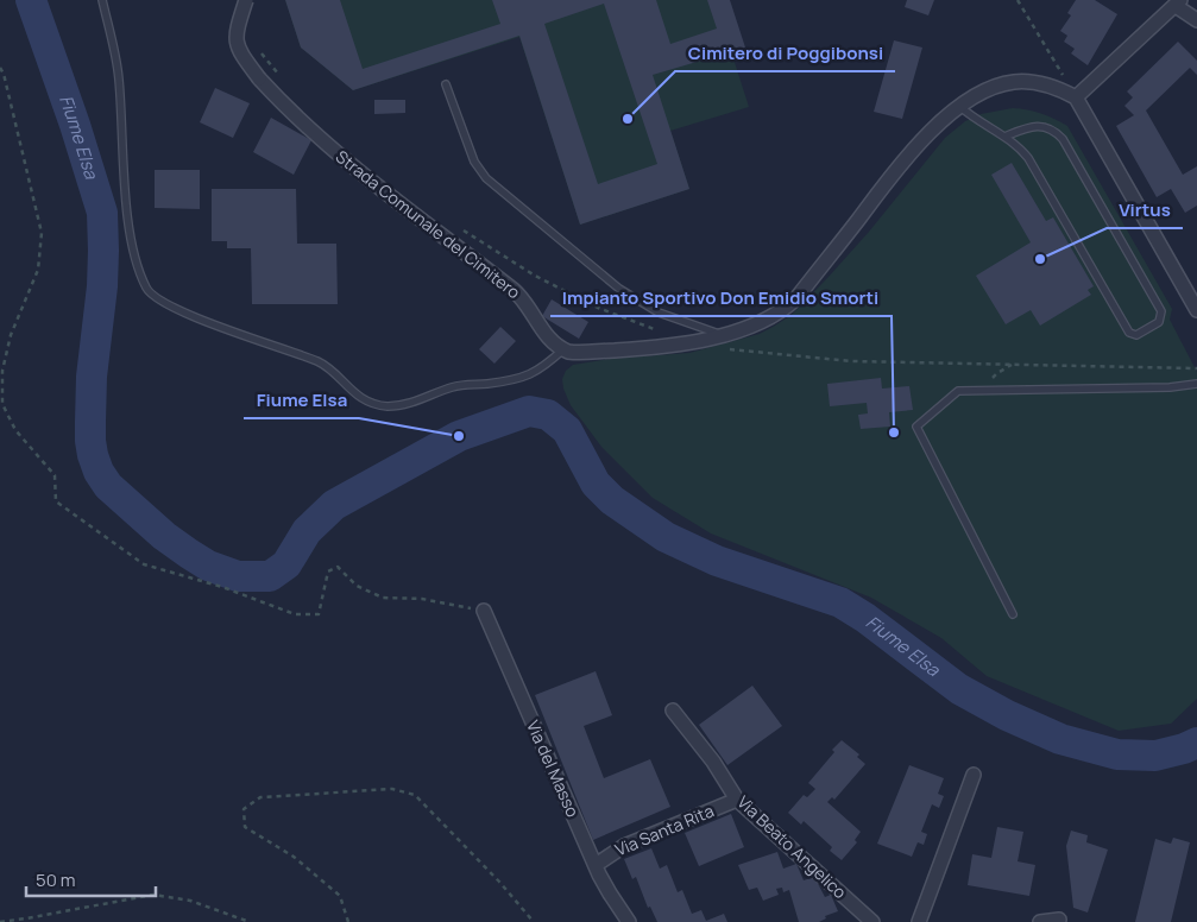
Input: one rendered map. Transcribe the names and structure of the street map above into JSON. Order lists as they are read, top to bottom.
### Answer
{
  "streets": {
    "street": [
      "Strada Comunale del Cimitero",
      "Via del Masso",
      "Via Santa Rita",
      "Via Beato Angelico"
    ]
  },
  "crossings": [
    ["Via del Masso", "Via Santa Rita"],
    ["Via Santa Rita", "Via Beato Angelico"]
  ],
  "water": ["Fiume Elsa"],
  "places": [
    "Cimitero di Poggibonsi",
    "Virtus",
    "Impianto Sportivo Don Emidio Smorti",
    "Fiume Elsa"
  ],
  "scale_bar": "50 m"
}
